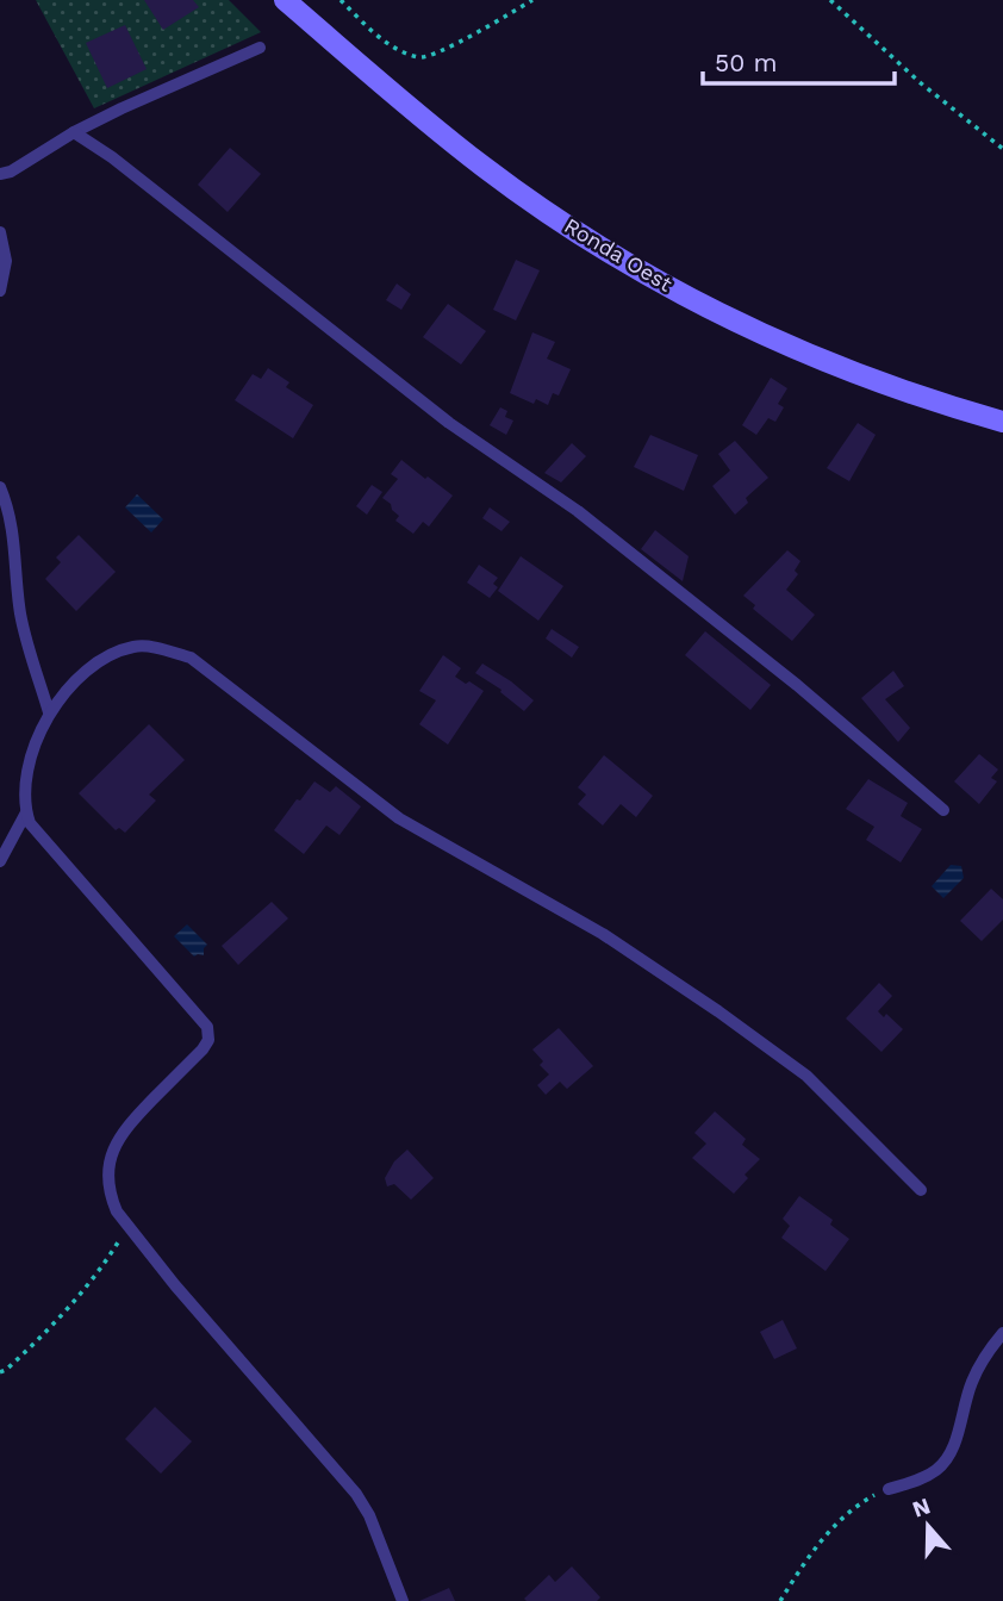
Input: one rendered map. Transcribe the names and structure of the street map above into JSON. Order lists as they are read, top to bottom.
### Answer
{
  "streets": {
    "main road": ["Ronda Oest"]
  },
  "scale_bar": "50 m",
  "north": "top"
}
